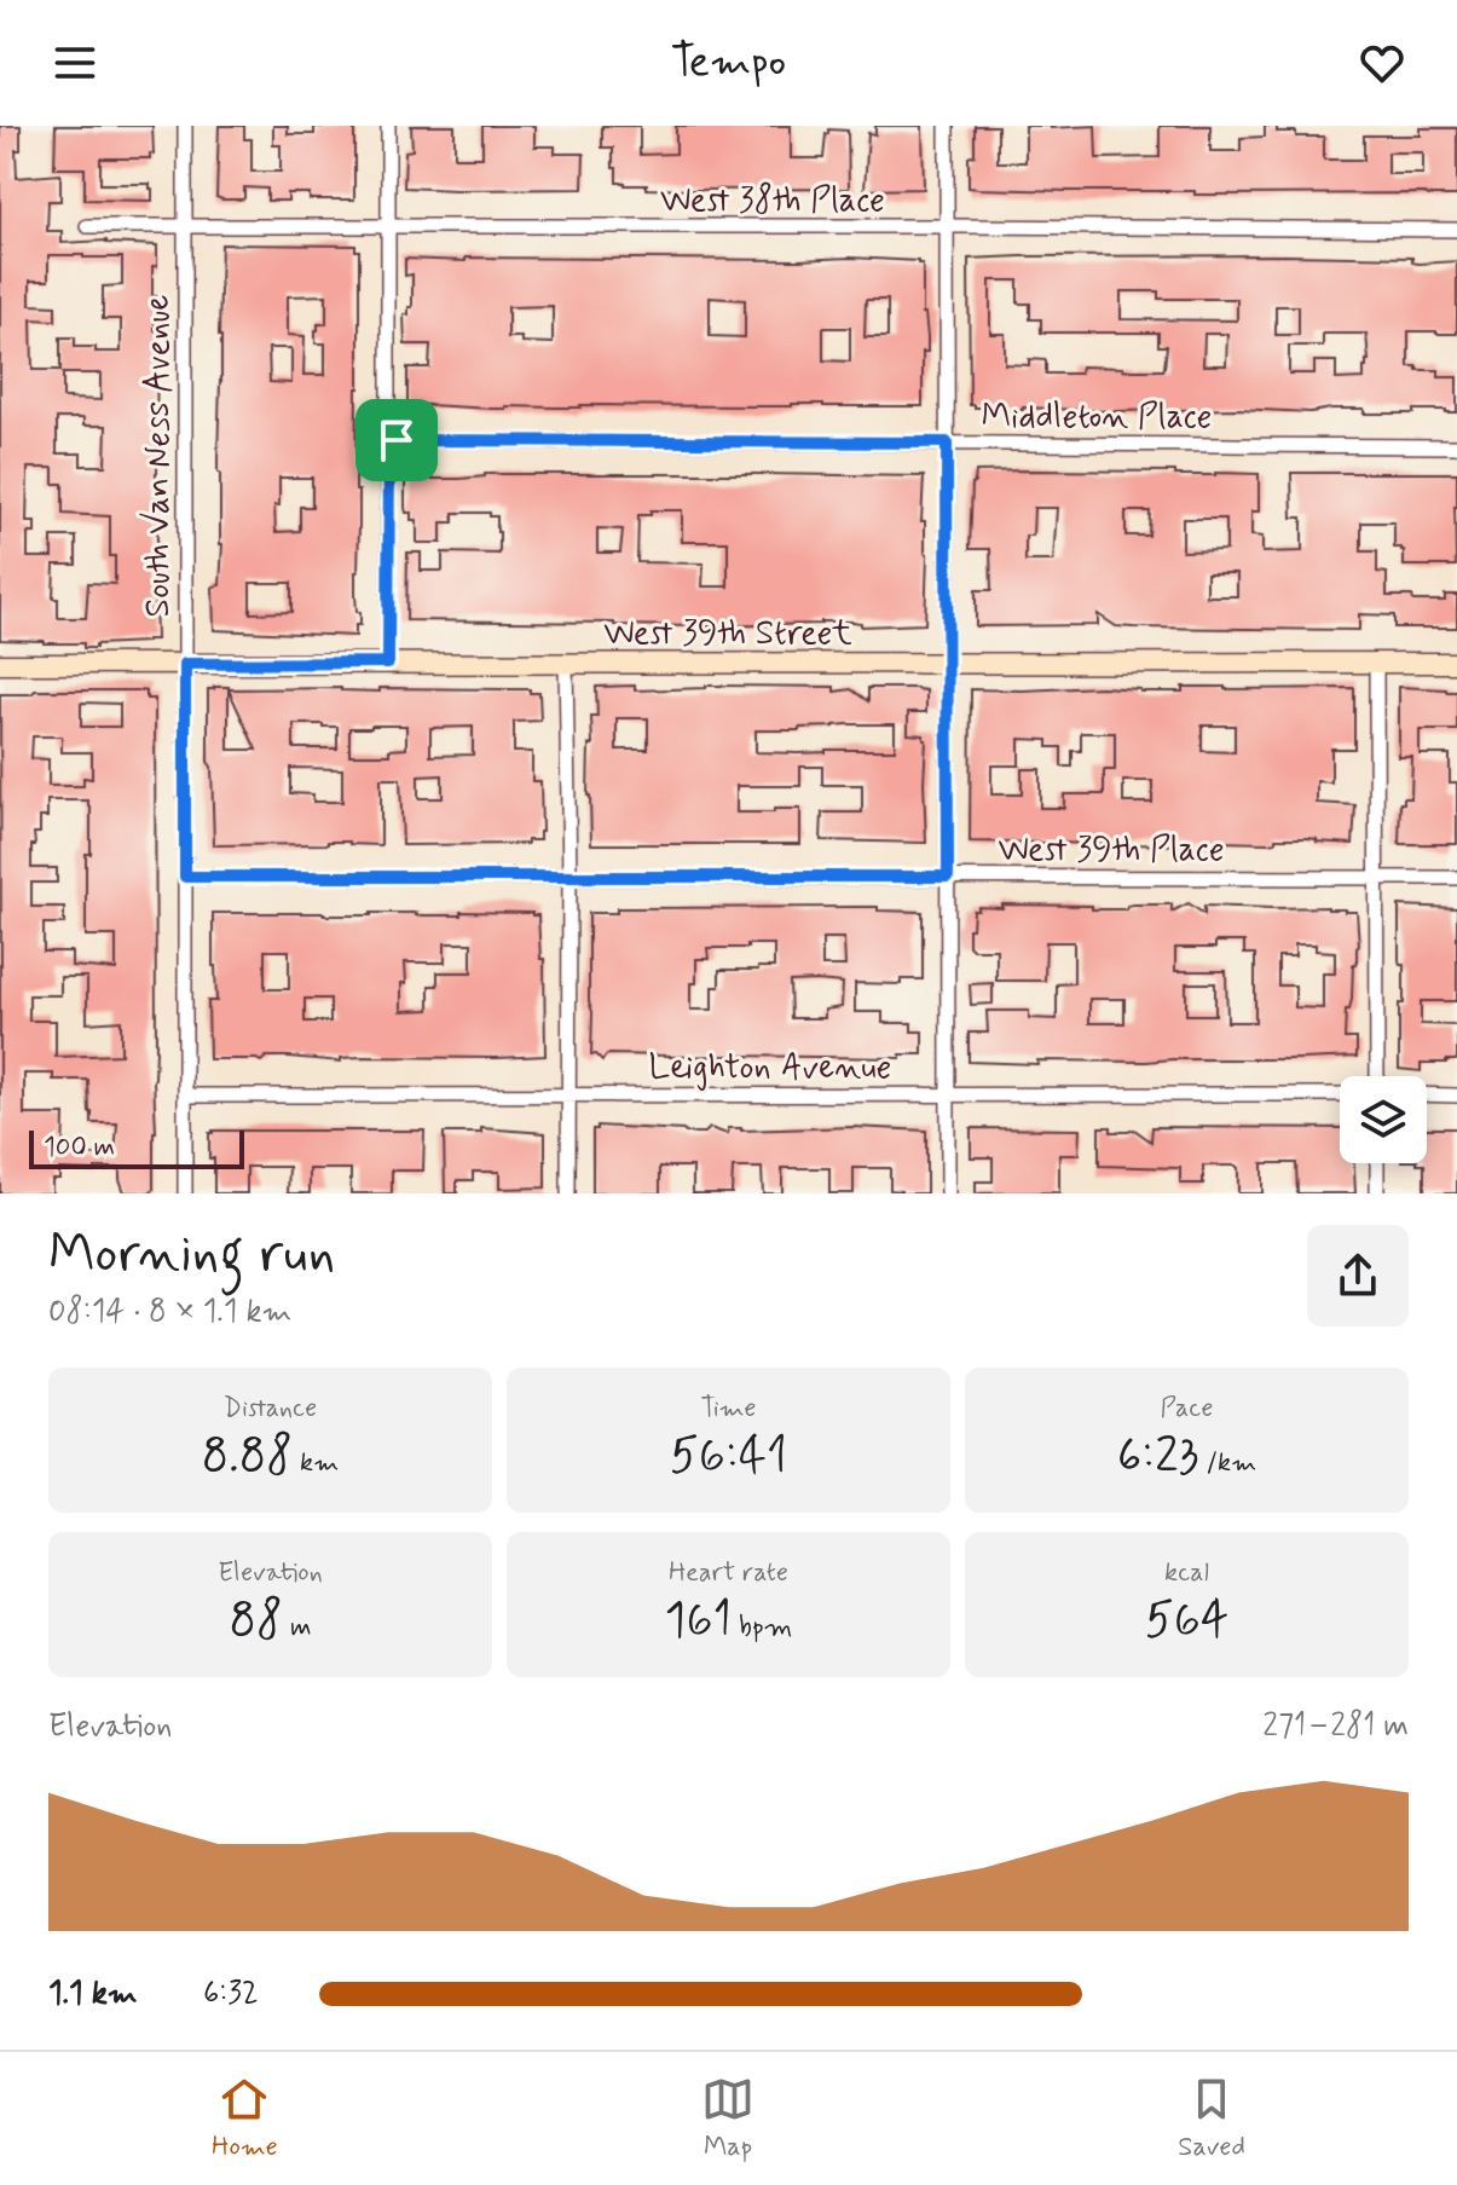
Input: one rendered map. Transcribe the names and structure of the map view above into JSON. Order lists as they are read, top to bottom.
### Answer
{
  "streets": {
    "street": [
      "West 38th Place",
      "Middleton Place",
      "South Van Ness Avenue",
      "West 39th Street",
      "West 39th Place",
      "Leighton Avenue"
    ]
  },
  "crossings": [
    ["West 38th Place", "South Van Ness Avenue"],
    ["South Van Ness Avenue", "West 39th Street"],
    ["South Van Ness Avenue", "West 39th Place"],
    ["South Van Ness Avenue", "Leighton Avenue"]
  ],
  "scale_bar": "100 m",
  "page": {
    "header": "Tempo",
    "scale": "100 m",
    "heading": ["Morning run", "08:14 · 8 × 1.1 km"],
    "stats": [
      ["Distance", "8.88 km"],
      ["Time", "56:41"],
      ["Pace", "6:23 /km"],
      ["Elevation", "88 m"],
      ["Heart rate", "161 bpm"],
      ["kcal", "564"]
    ],
    "chart": ["Elevation", "271–281 m"],
    "list": [
      {
        "name": "1.1 km",
        "note": "6:32"
      }
    ],
    "tabs": ["Home", "Map", "Saved"]
  }
}
